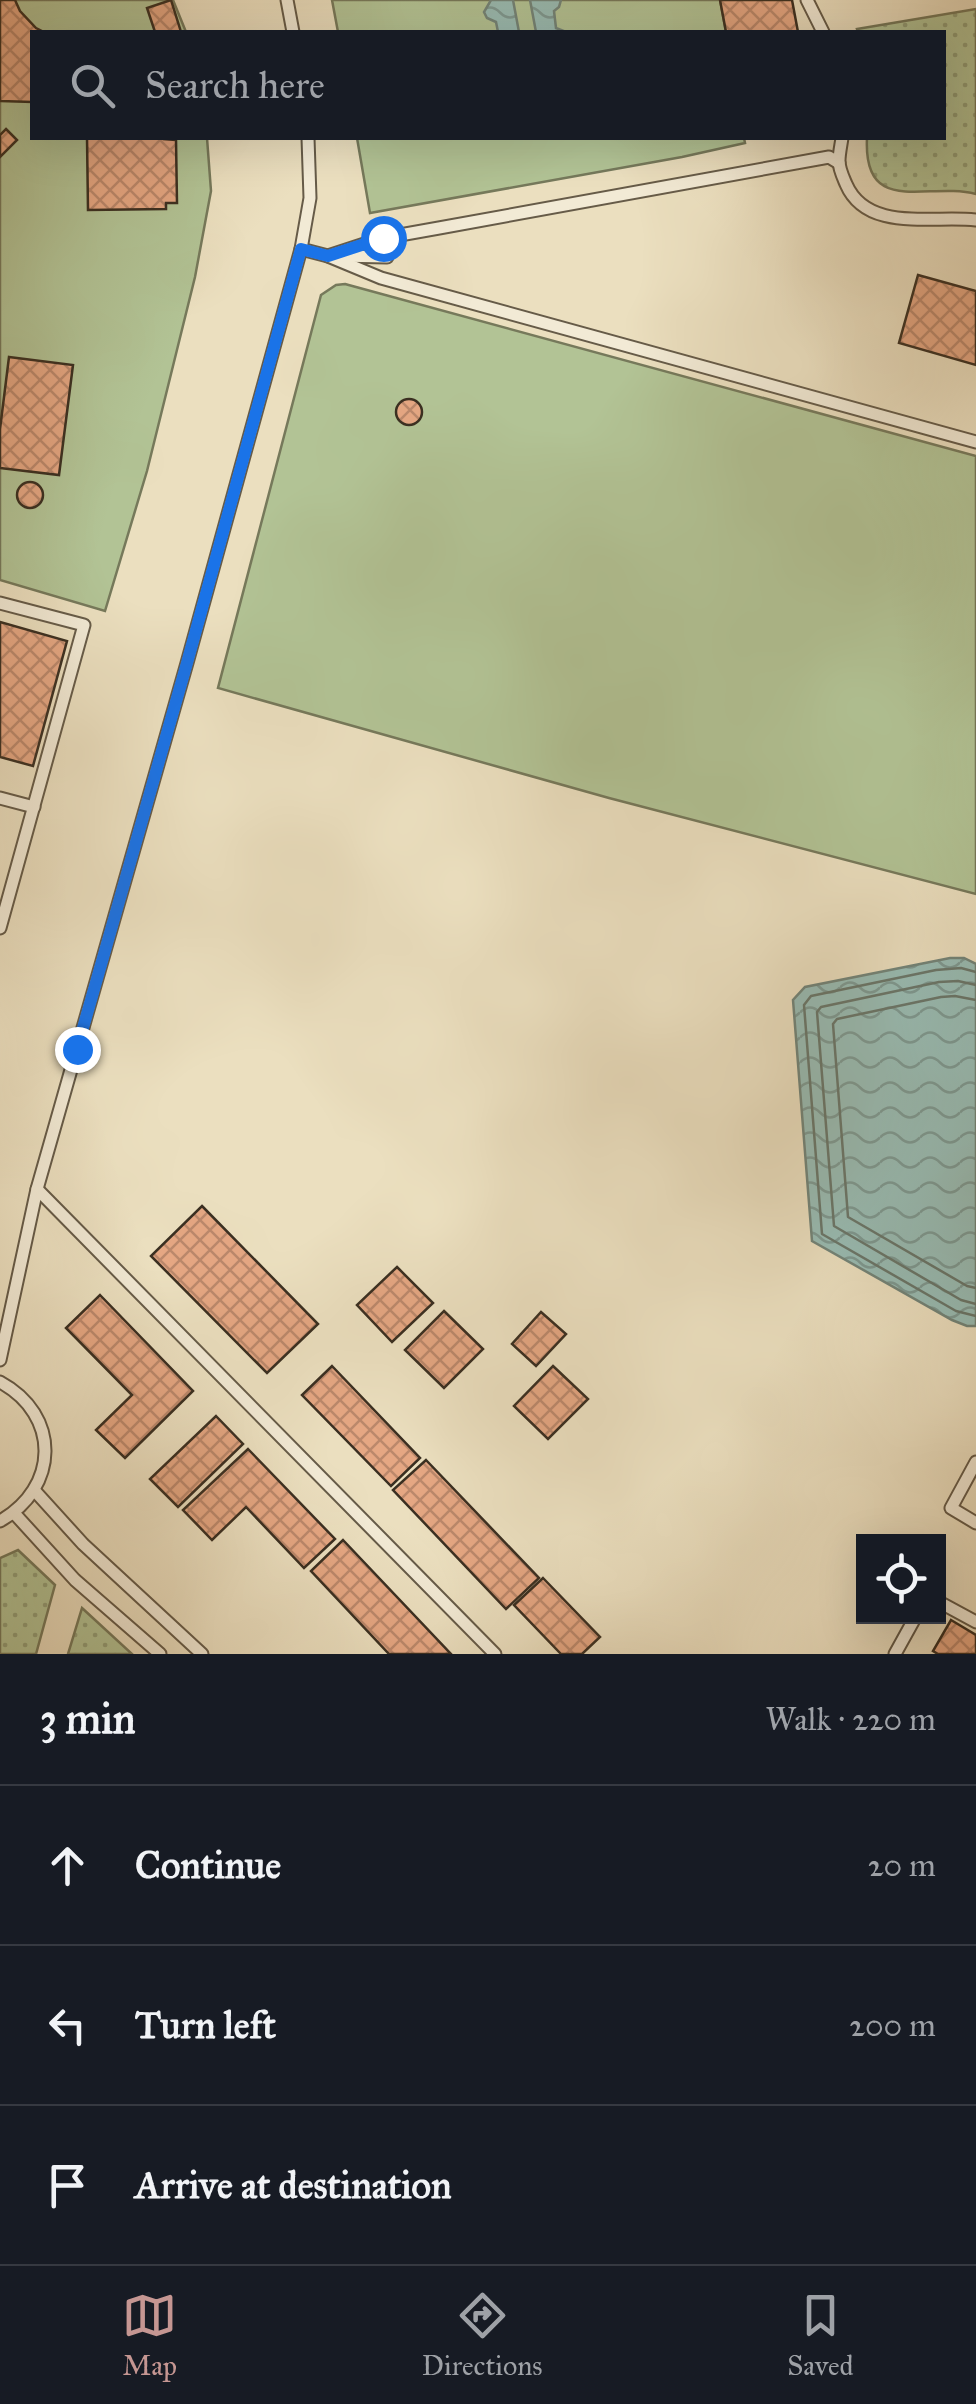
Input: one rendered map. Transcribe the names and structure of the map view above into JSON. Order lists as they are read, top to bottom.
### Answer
{
  "page": {
    "search": "Search here",
    "heading": ["3 min", "Walk · 220 m"],
    "list": [
      ["Continue", "20 m"],
      ["Turn left", "200 m"],
      "Arrive at destination"
    ],
    "nav": ["Map", "Directions", "Saved"]
  }
}
